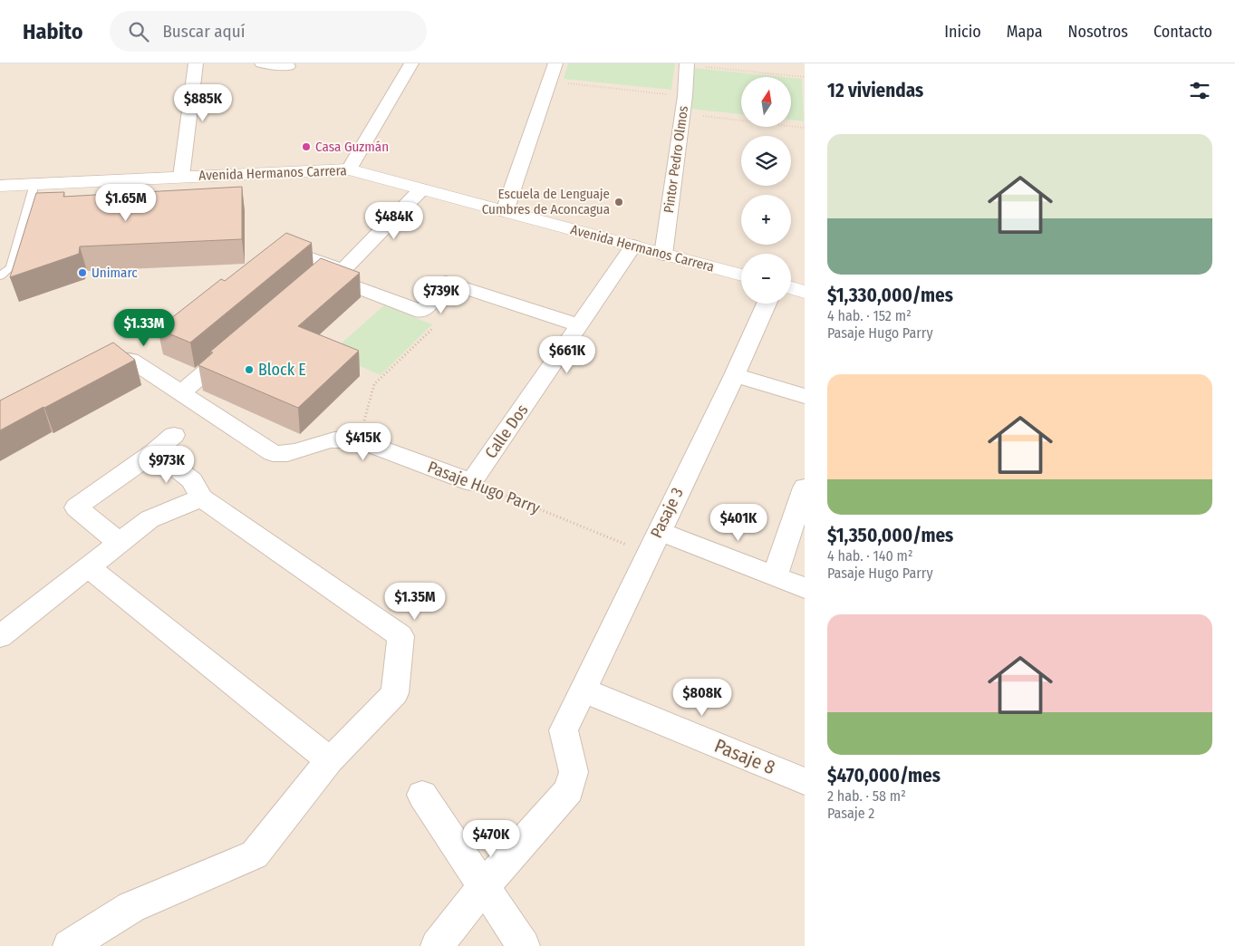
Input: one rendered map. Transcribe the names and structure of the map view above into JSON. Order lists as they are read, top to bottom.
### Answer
{
  "streets": {
    "street": [
      "Pintor Pedro Olmos",
      "Avenida Hermanos Carrera",
      "Calle Dos",
      "Pasaje Hugo Parry",
      "Pasaje 3",
      "Pasaje 8"
    ]
  },
  "crossings": [
    ["Pintor Pedro Olmos", "Avenida Hermanos Carrera"],
    ["Avenida Hermanos Carrera", "Calle Dos"],
    ["Calle Dos", "Pasaje Hugo Parry"],
    ["Pasaje Hugo Parry", "Pasaje 3"],
    ["Pasaje 3", "Pasaje 8"]
  ],
  "places": [
    "Casa Guzmán",
    "Escuela de Lenguaje Cumbres de Aconcagua",
    "Unimarc",
    "Block E"
  ],
  "north": "top",
  "page": {
    "header": "Habito",
    "search": "Buscar aquí",
    "nav": [
      "Inicio",
      "Mapa",
      "Nosotros",
      "Contacto"
    ],
    "heading": "12 viviendas",
    "map_buttons": ["+", "−"],
    "price": [
      "$885K",
      "$1.65M",
      "$484K",
      "$739K",
      "$1.33M",
      "$661K",
      "$415K",
      "$973K",
      "$401K",
      "$1.35M",
      "$808K",
      "$470K"
    ],
    "list": [
      {
        "name": "$1,330,000/mes",
        "note": "4 hab. · 152 m² · Pasaje Hugo Parry"
      },
      {
        "name": "$1,350,000/mes",
        "note": "4 hab. · 140 m² · Pasaje Hugo Parry"
      },
      {
        "name": "$470,000/mes",
        "note": "2 hab. · 58 m² · Pasaje 2"
      }
    ]
  }
}
